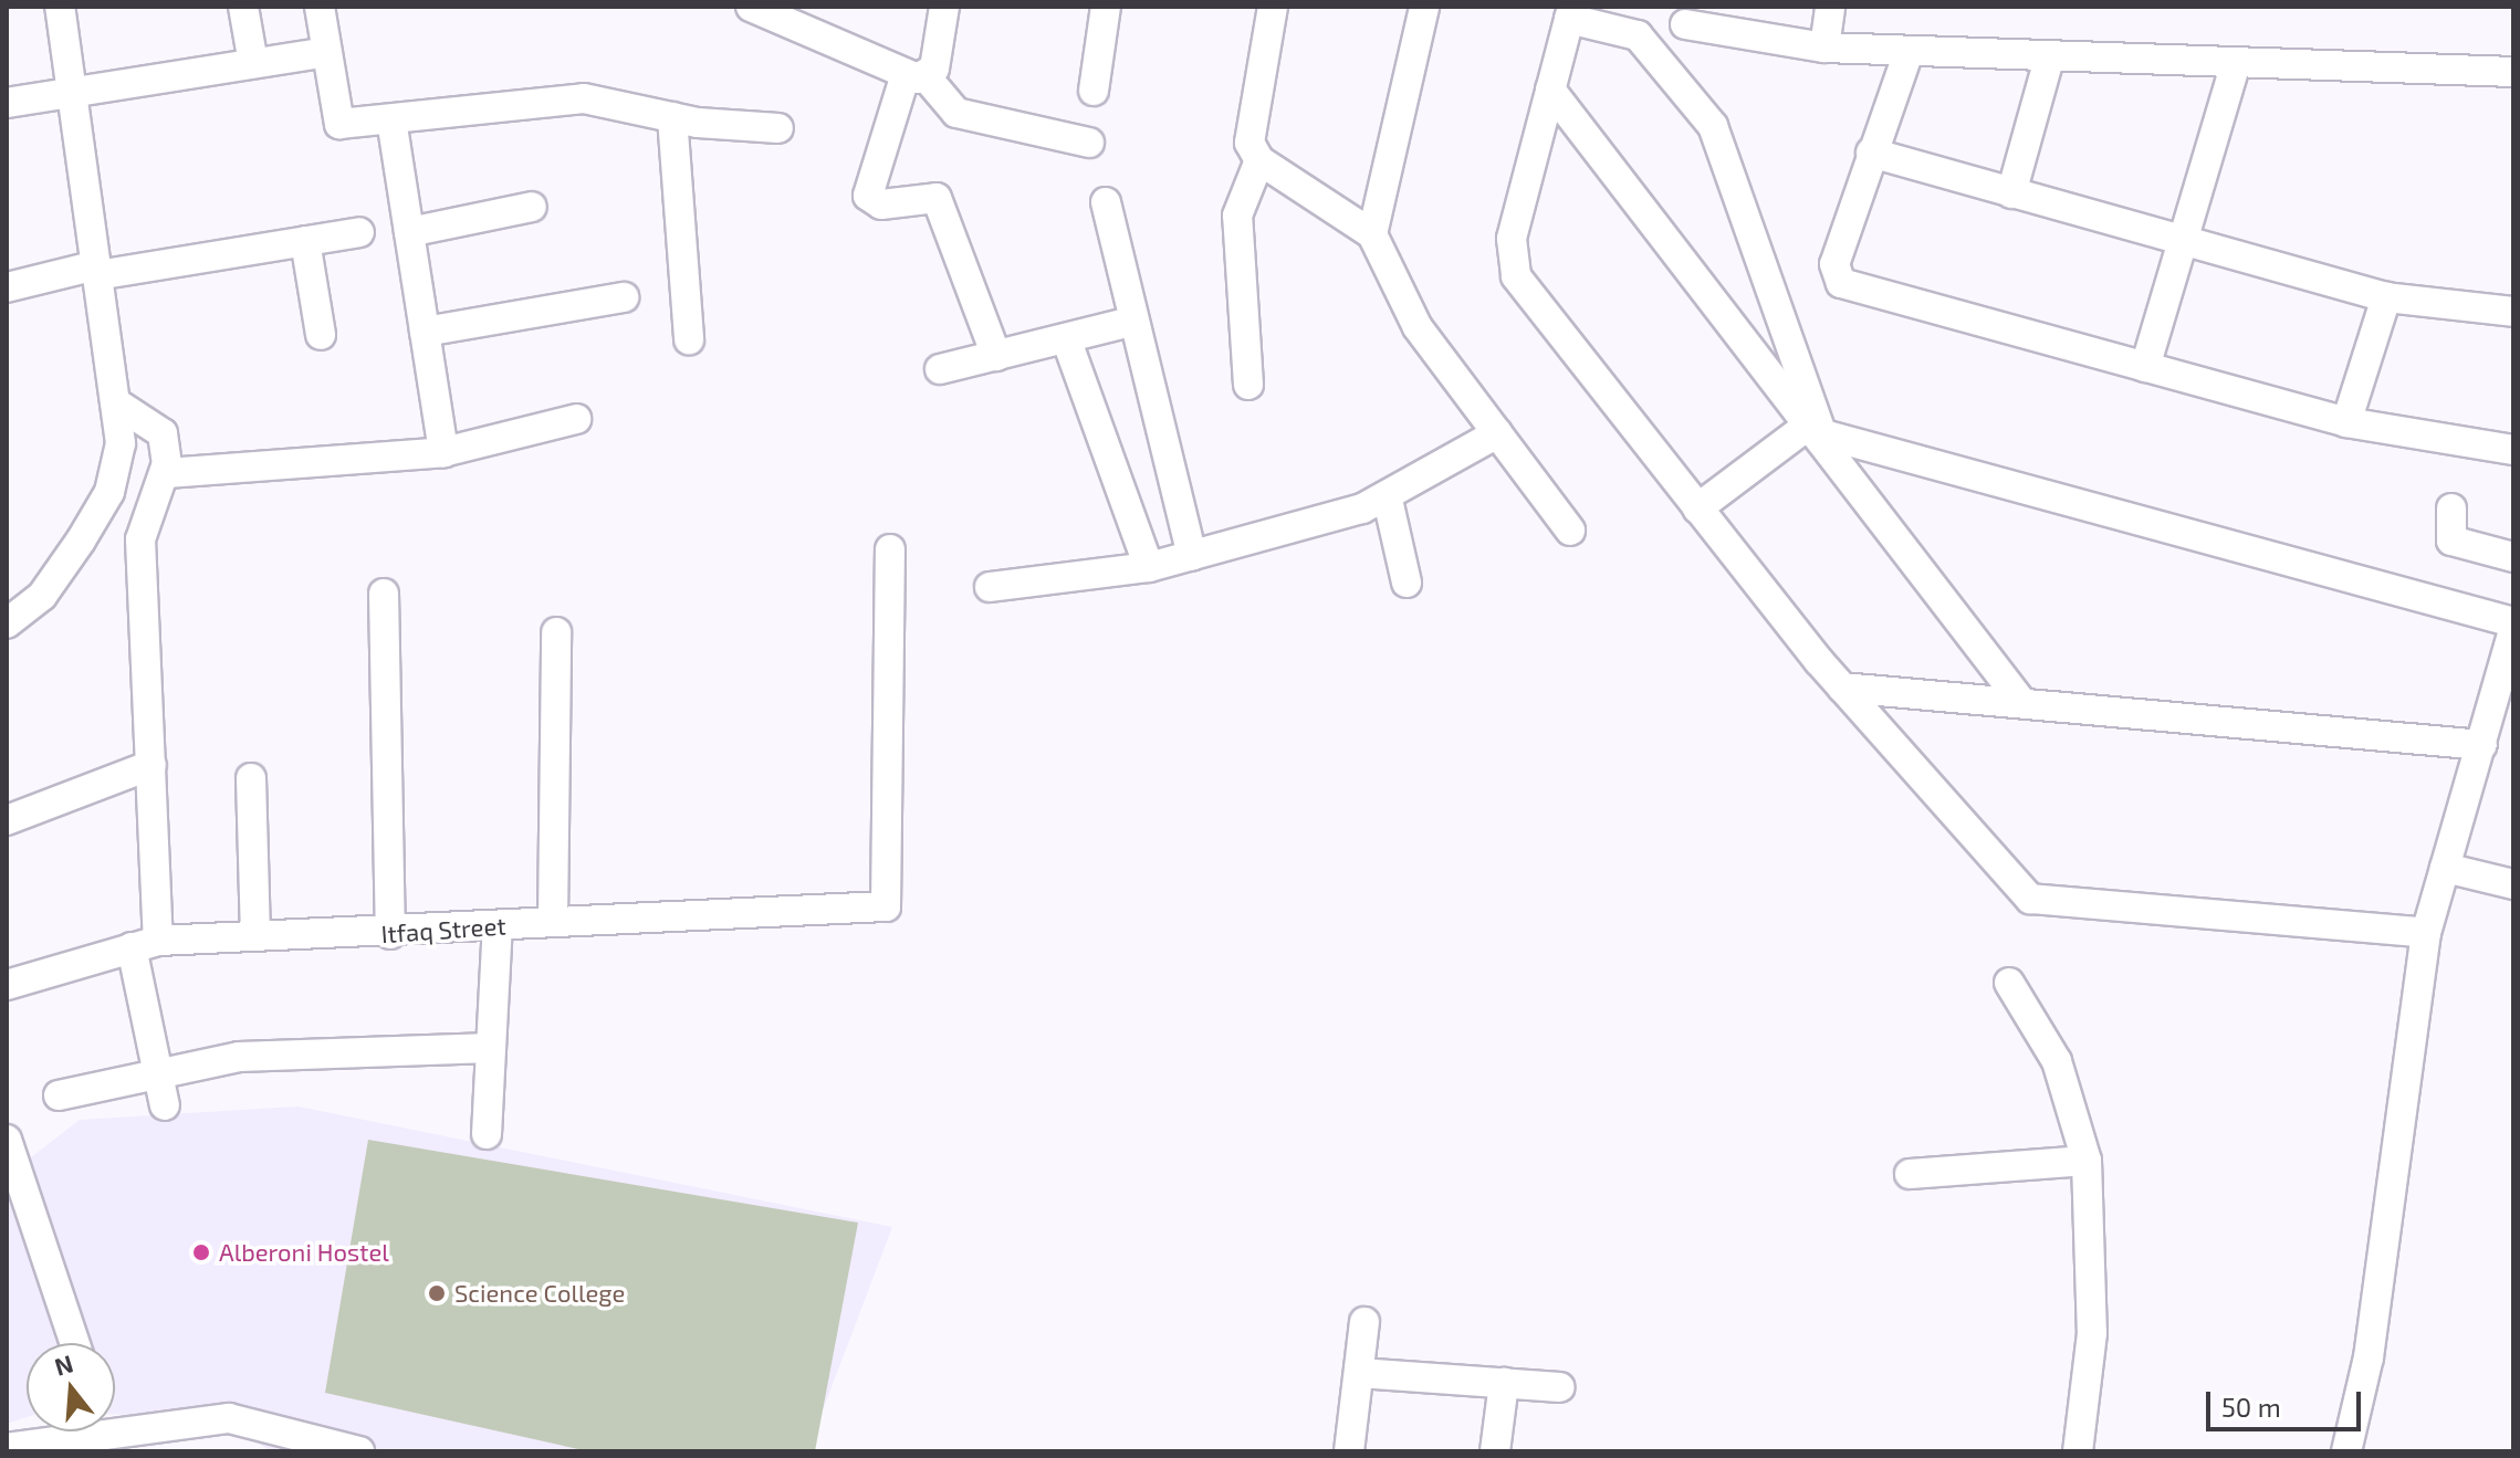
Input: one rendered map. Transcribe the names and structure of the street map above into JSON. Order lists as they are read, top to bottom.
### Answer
{
  "streets": {
    "street": ["Itfaq Street"]
  },
  "places": ["Alberoni Hostel", "Science College"],
  "scale_bar": "50 m",
  "north": "top"
}
